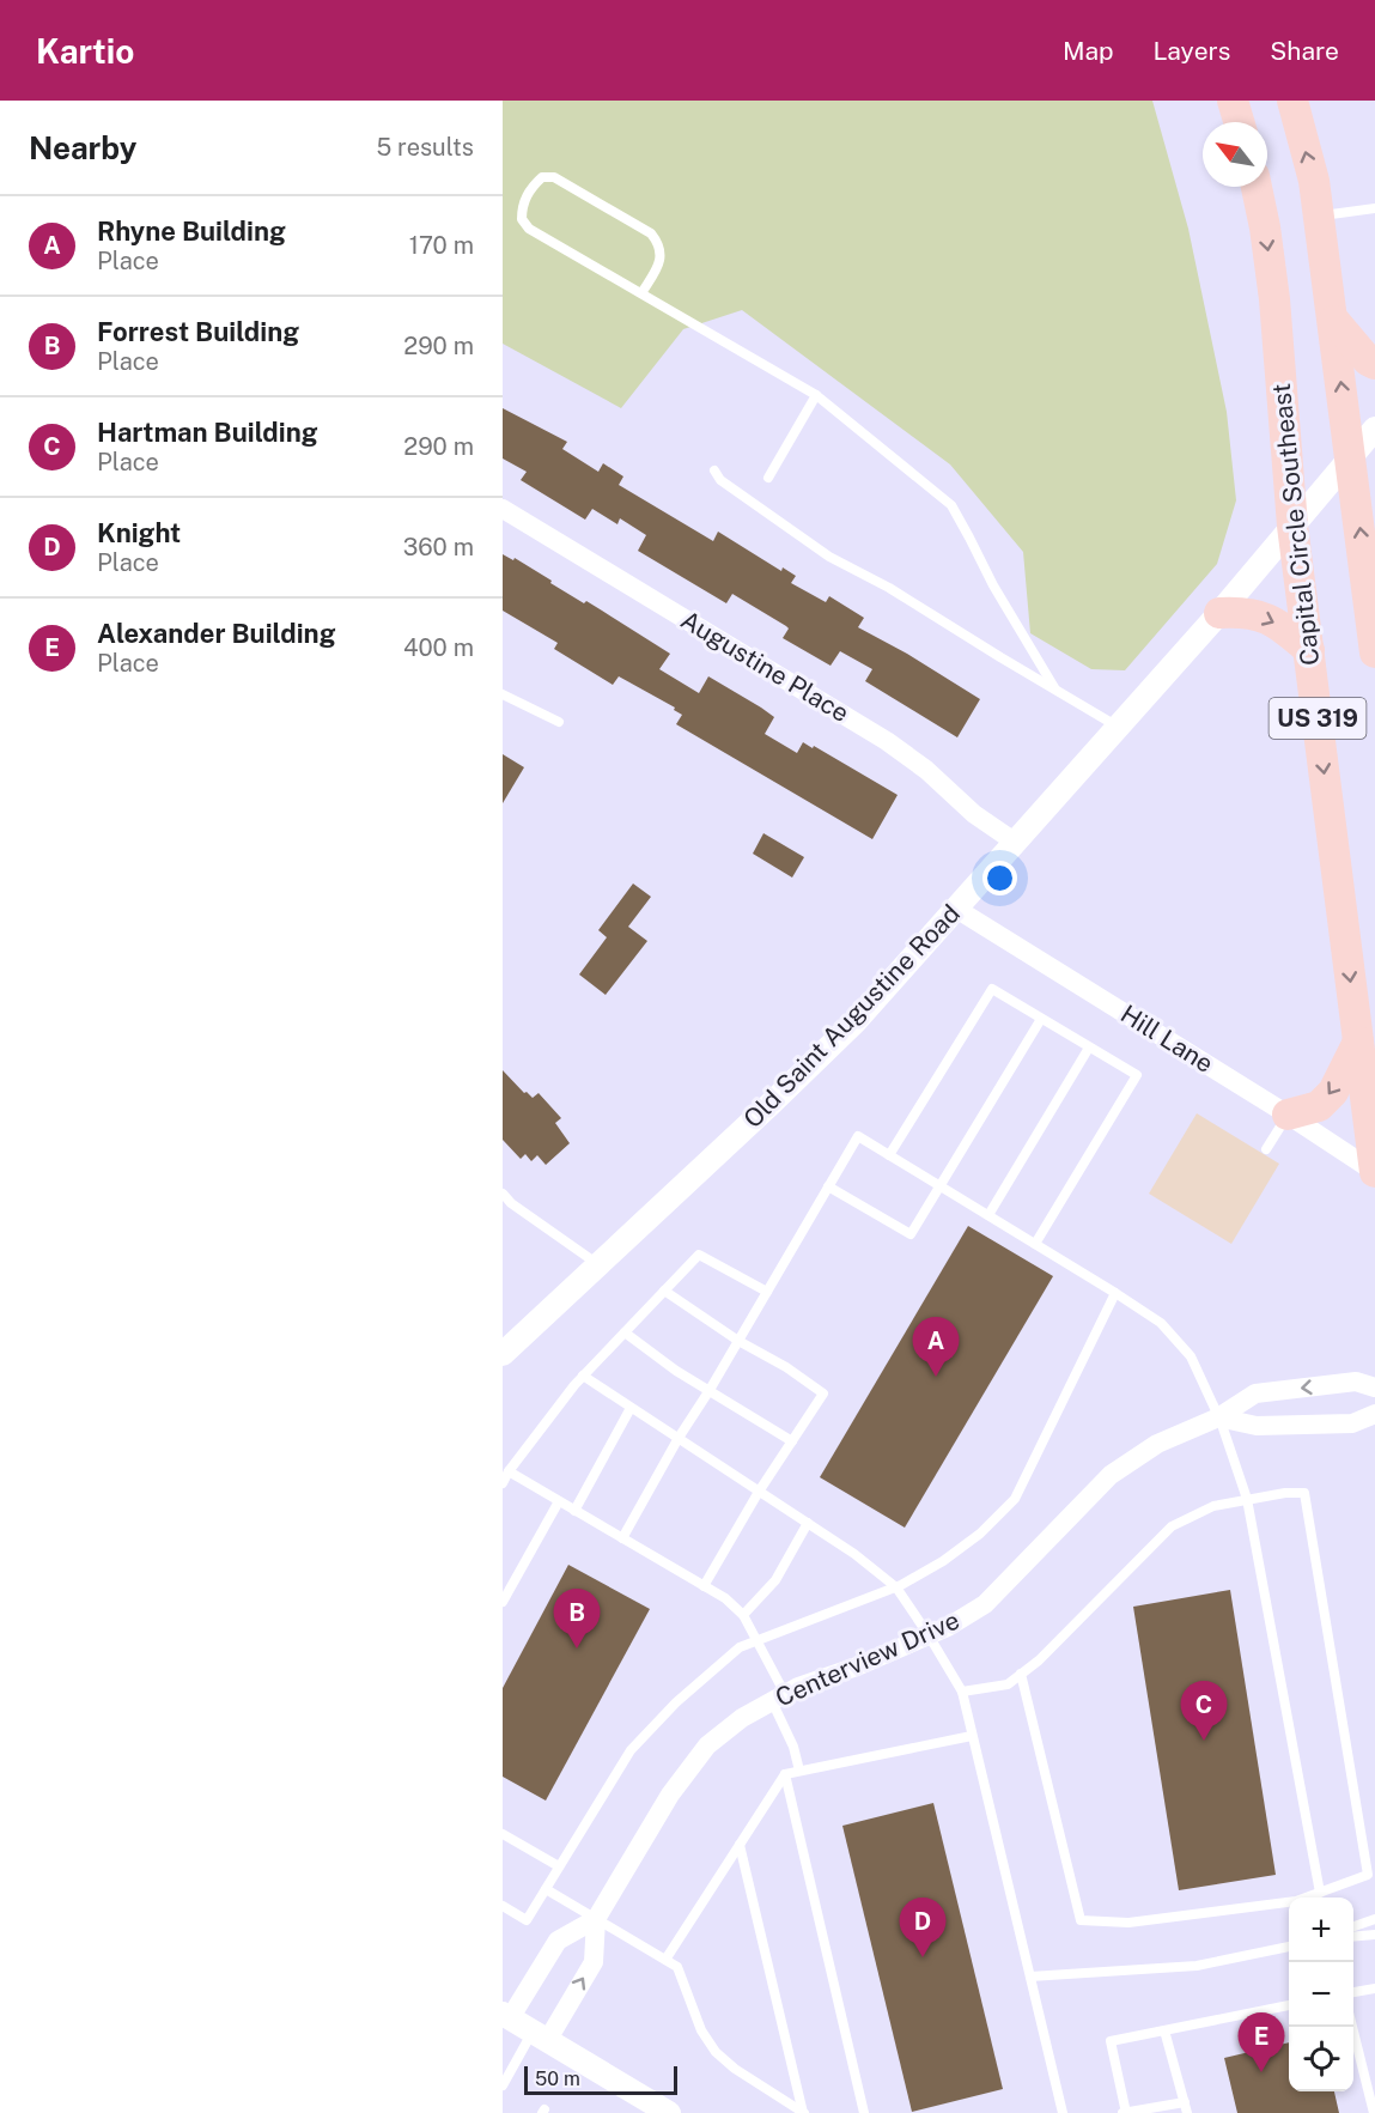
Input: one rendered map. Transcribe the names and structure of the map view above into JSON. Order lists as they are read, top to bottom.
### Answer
{
  "streets": {
    "main road": ["Capital Circle Southeast", "US 319"],
    "street": [
      "Augustine Place",
      "Old Saint Augustine Road",
      "Hill Lane",
      "Centerview Drive"
    ]
  },
  "crossings": [
    ["Capital Circle Southeast", "Old Saint Augustine Road"],
    ["Capital Circle Southeast", "Hill Lane"],
    ["Augustine Place", "Old Saint Augustine Road"],
    ["Old Saint Augustine Road", "Hill Lane"]
  ],
  "scale_bar": "50 m",
  "north": "top left",
  "page": {
    "header": "Kartio",
    "nav": ["Map", "Layers", "Share"],
    "heading": ["Nearby", "5 results"],
    "list": [
      {
        "mark": "A",
        "name": "Rhyne Building",
        "note": "Place",
        "value": "170 m"
      },
      {
        "mark": "B",
        "name": "Forrest Building",
        "note": "Place",
        "value": "290 m"
      },
      {
        "mark": "C",
        "name": "Hartman Building",
        "note": "Place",
        "value": "290 m"
      },
      {
        "mark": "D",
        "name": "Knight",
        "note": "Place",
        "value": "360 m"
      },
      {
        "mark": "E",
        "name": "Alexander Building",
        "note": "Place",
        "value": "400 m"
      }
    ],
    "pins": [
      "A",
      "B",
      "C",
      "D",
      "E"
    ],
    "map_buttons": ["+", "−"],
    "scale": "50 m"
  }
}
